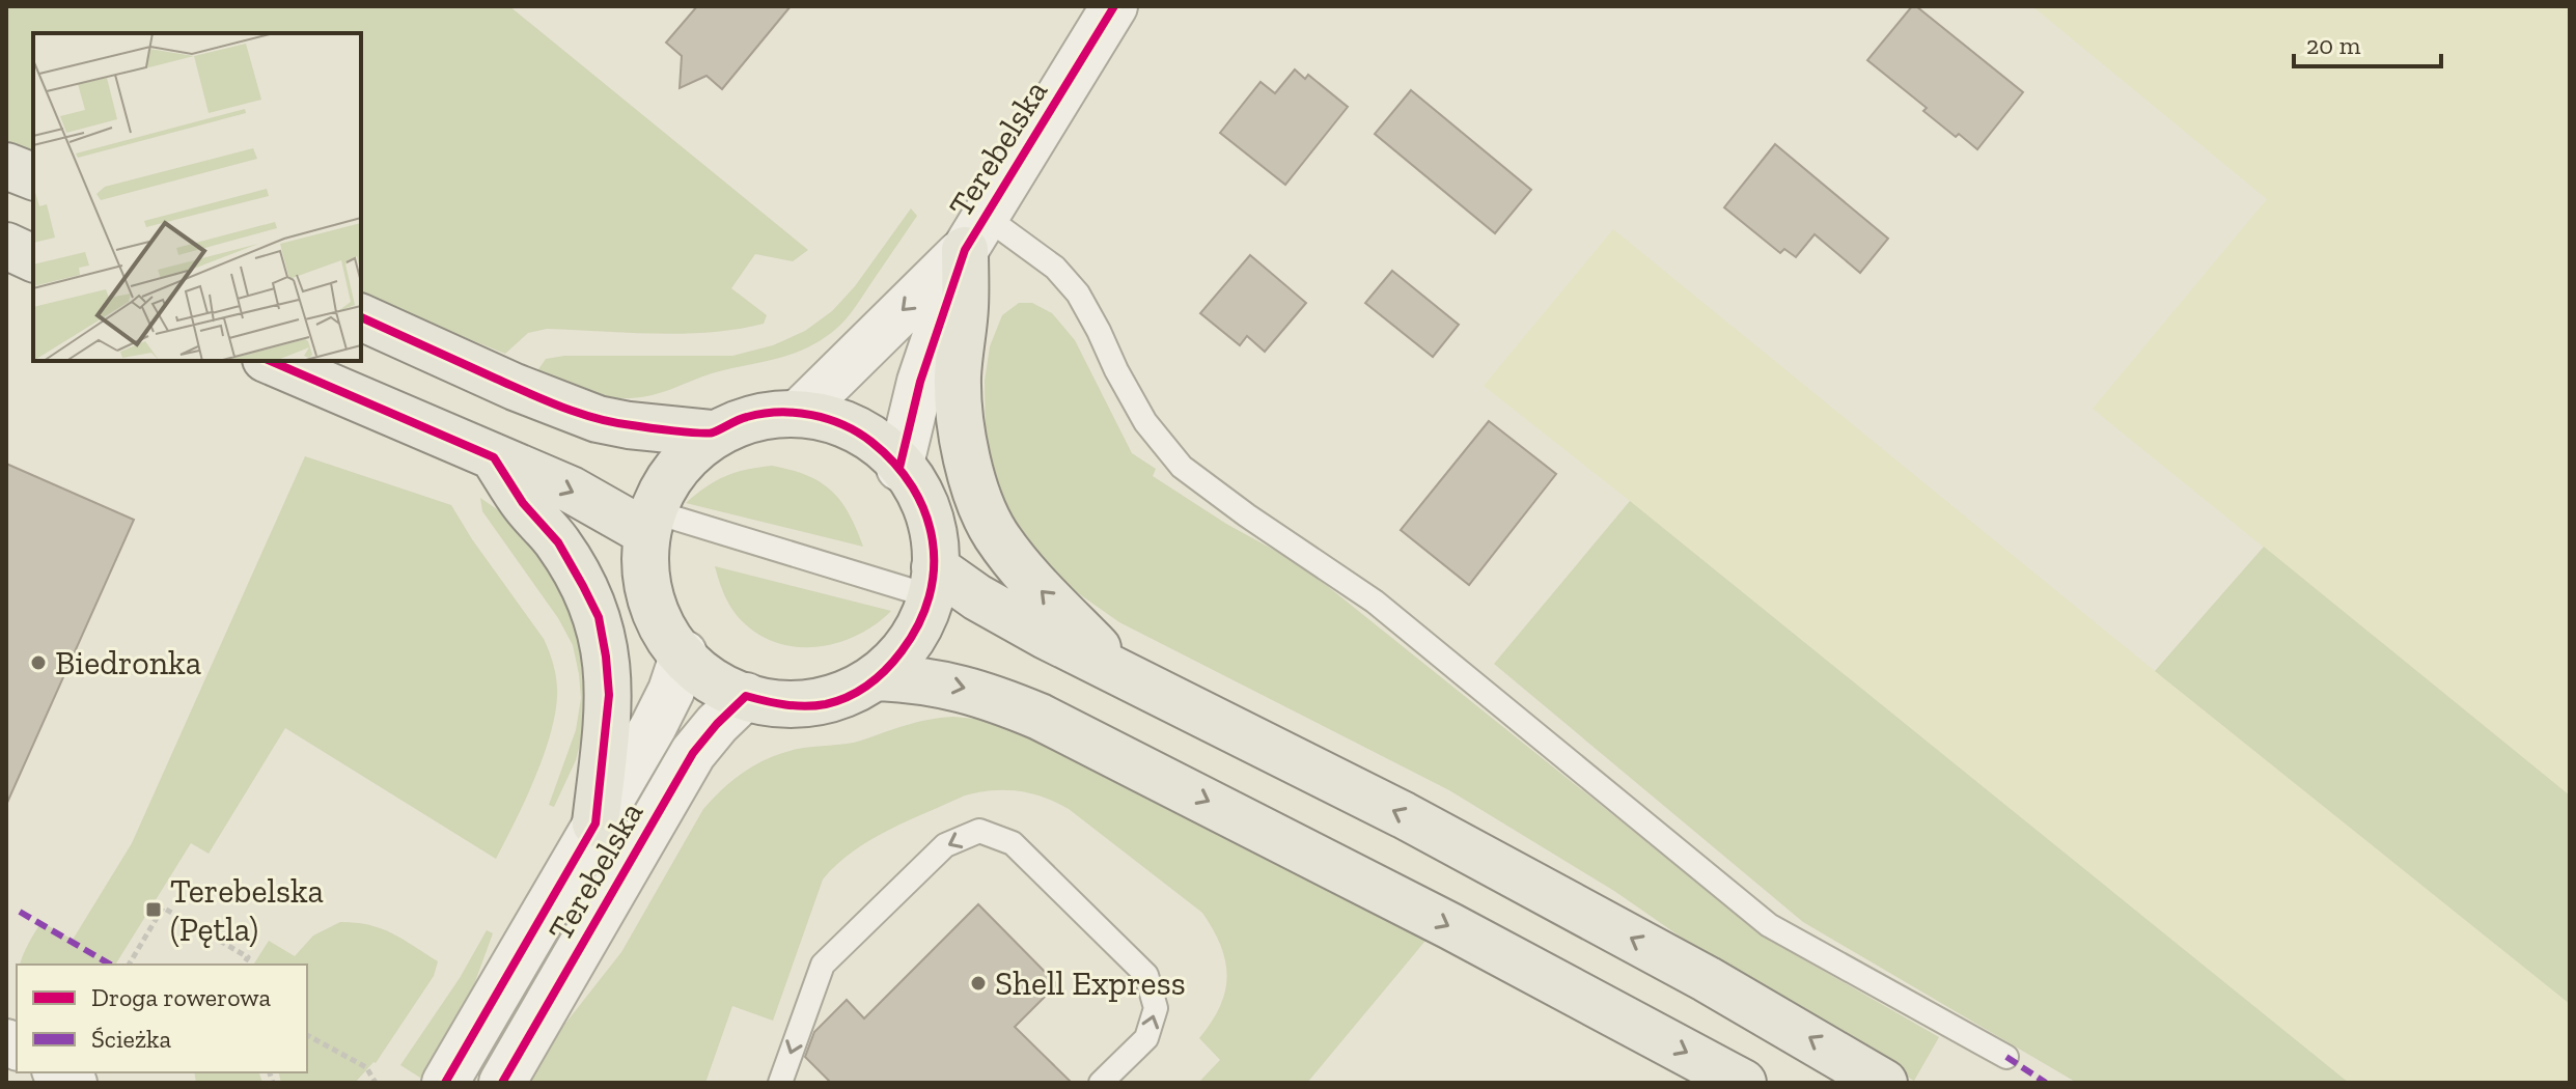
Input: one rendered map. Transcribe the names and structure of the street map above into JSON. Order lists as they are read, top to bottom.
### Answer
{
  "streets": {
    "street": ["Terebelska"]
  },
  "places": {
    "other": ["Biedronka", "Shell Express"],
    "transit": ["Terebelska (Pętla)"]
  },
  "legend": ["Droga rowerowa", "Ścieżka"],
  "scale_bar": "20 m"
}
